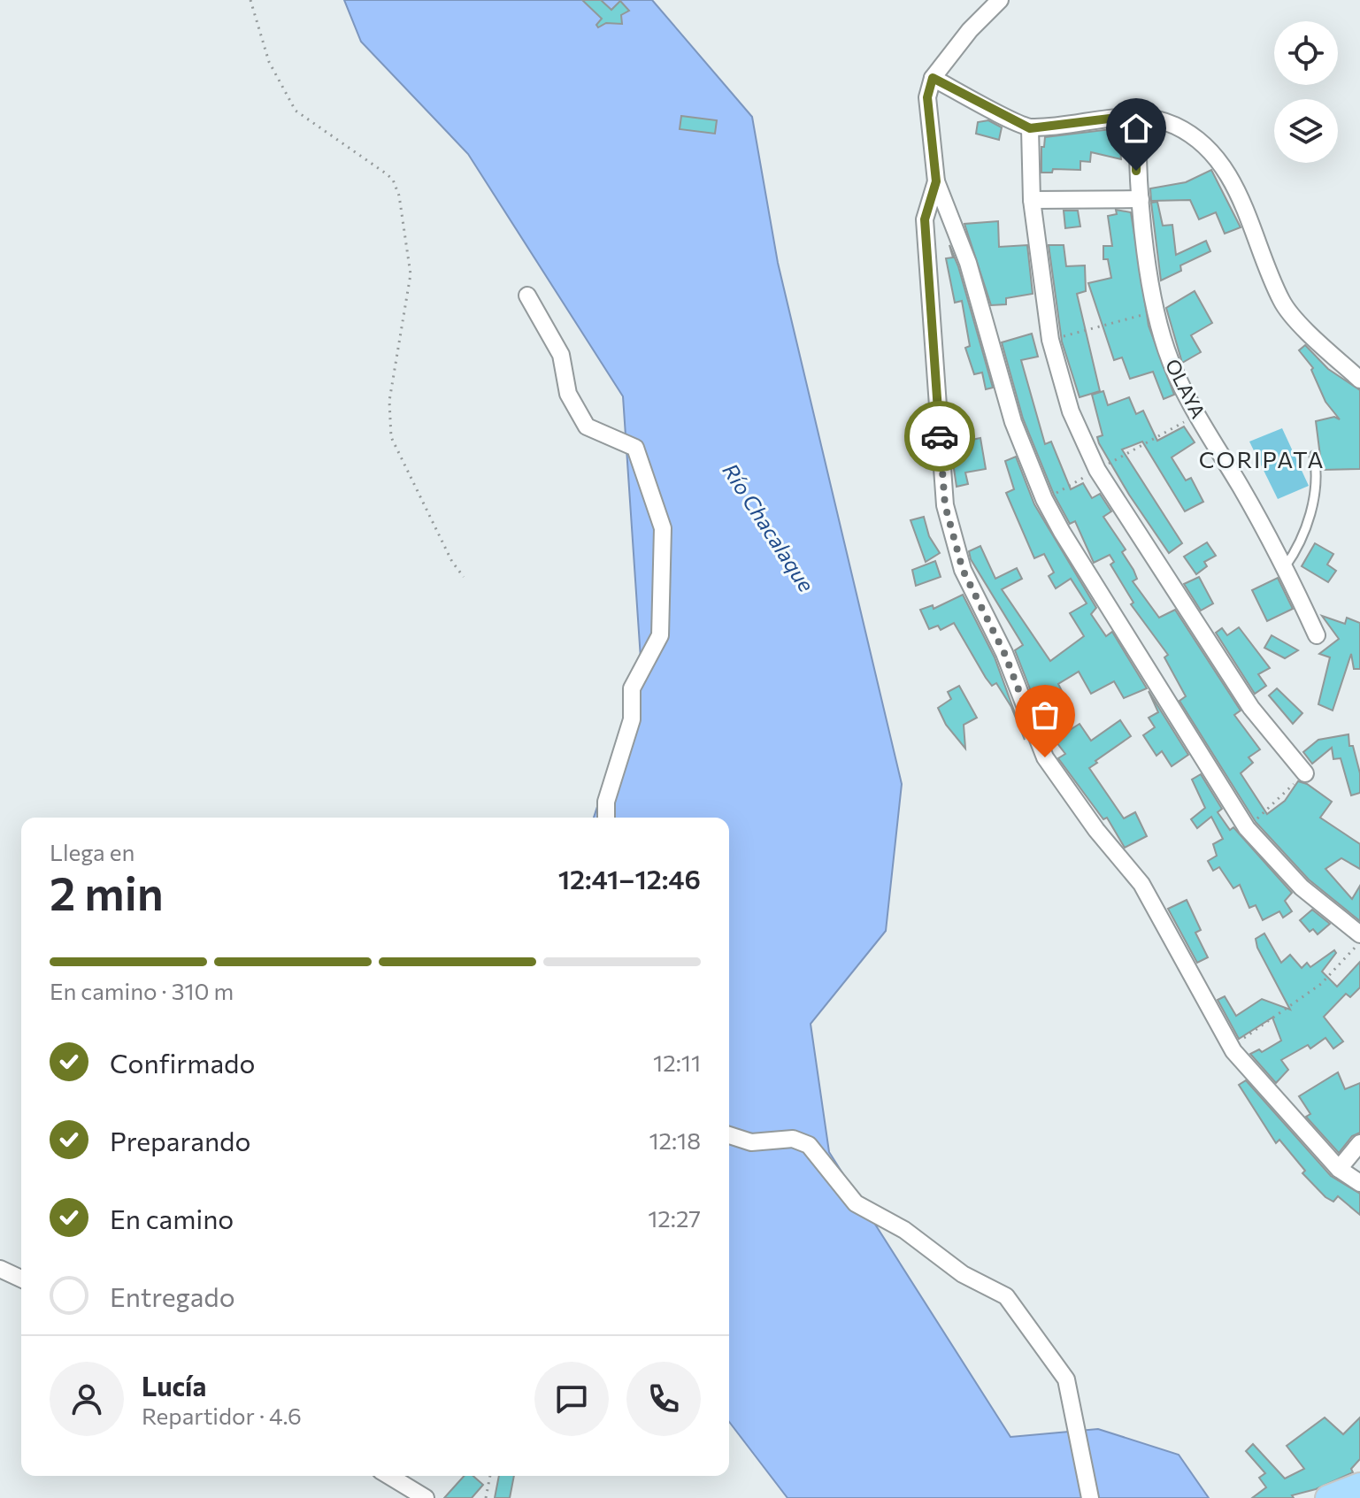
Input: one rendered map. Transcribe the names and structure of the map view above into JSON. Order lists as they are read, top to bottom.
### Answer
{
  "streets": {
    "street": ["OLAYA"]
  },
  "districts": ["CORIPATA"],
  "water": ["Río Chacalaque"],
  "page": {
    "heading": ["2 min", "Llega en", "12:41–12:46"],
    "panel": ["Lucía", "Repartidor · 4.6"],
    "bar": "En camino · 310 m",
    "list": [
      ["Confirmado", "12:11"],
      ["Preparando", "12:18"],
      ["En camino", "12:27"],
      "Entregado"
    ]
  }
}
